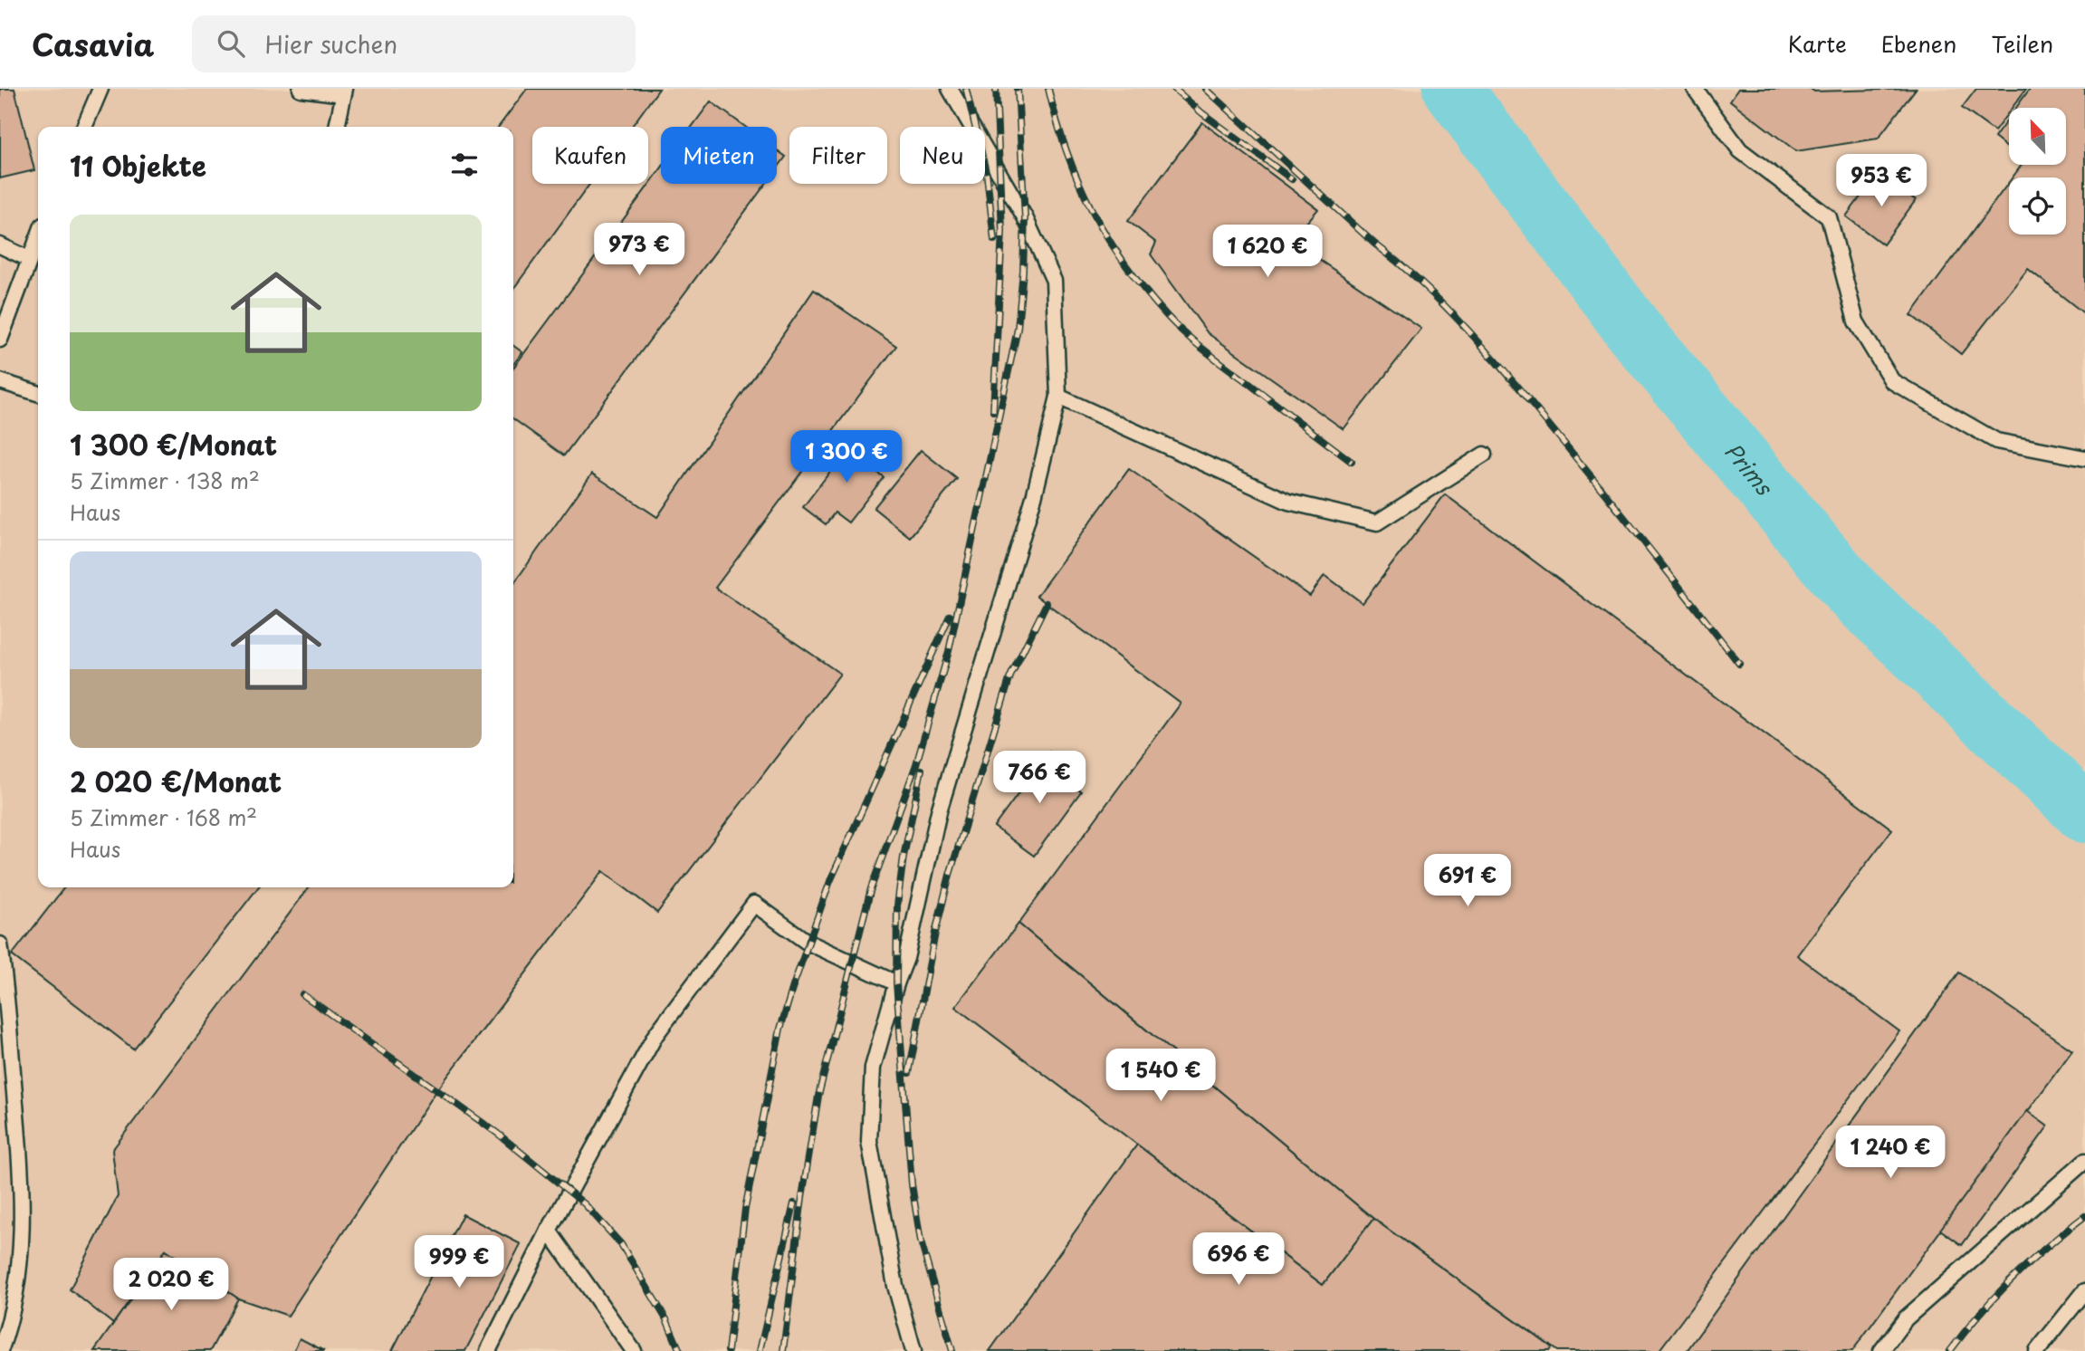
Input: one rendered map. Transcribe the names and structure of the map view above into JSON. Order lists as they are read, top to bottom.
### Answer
{
  "water": ["Prims"],
  "north": "top left",
  "page": {
    "header": "Casavia",
    "search": "Hier suchen",
    "nav": ["Karte", "Ebenen", "Teilen"],
    "chip": [
      "Kaufen",
      "Mieten",
      "Filter",
      "Neu"
    ],
    "heading": "11 Objekte",
    "price": [
      "953 €",
      "973 €",
      "1 620 €",
      "1 300 €",
      "766 €",
      "691 €",
      "1 540 €",
      "1 240 €",
      "696 €",
      "999 €",
      "2 020 €"
    ],
    "list": [
      {
        "name": "1 300 €/Monat",
        "note": "5 Zimmer · 138 m² · Haus"
      },
      {
        "name": "2 020 €/Monat",
        "note": "5 Zimmer · 168 m² · Haus"
      }
    ]
  }
}
